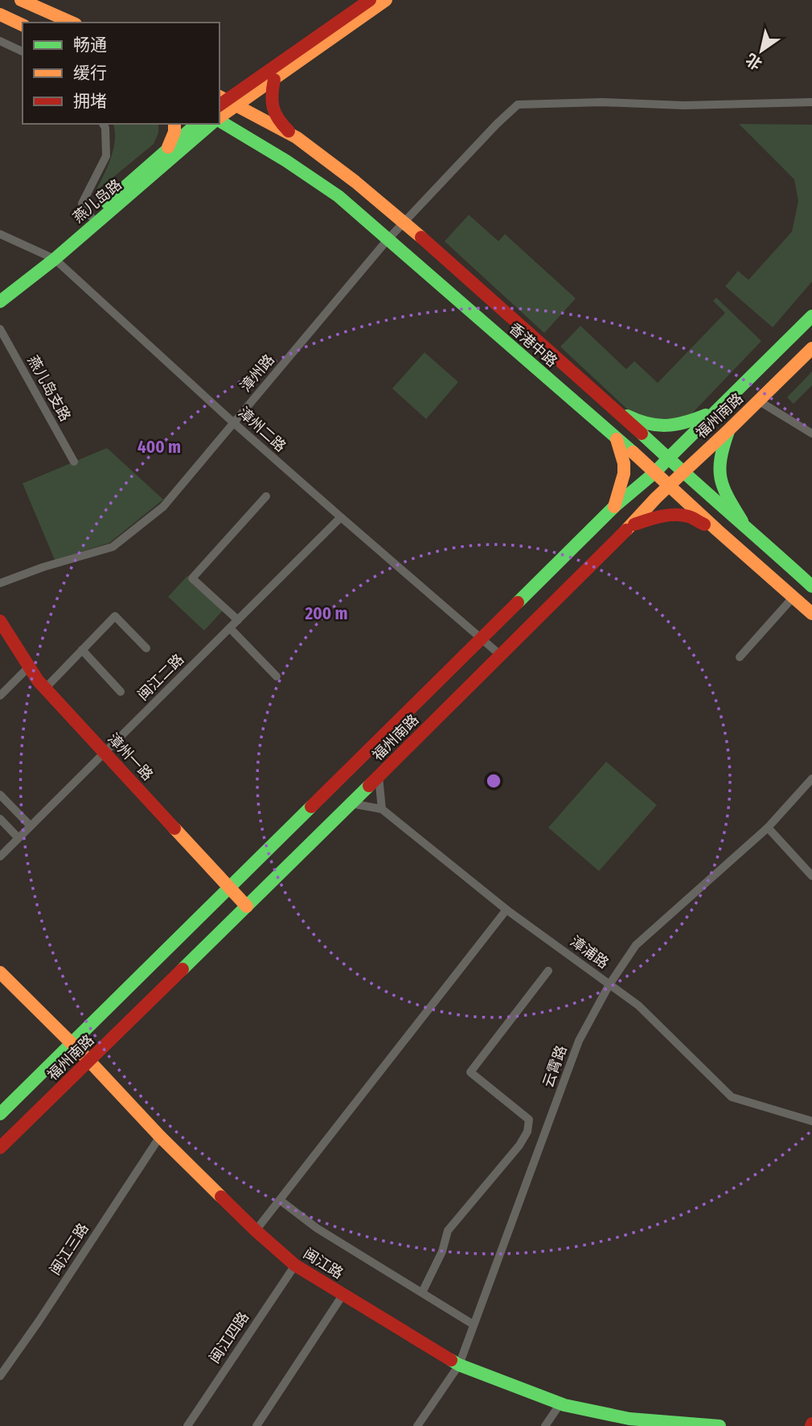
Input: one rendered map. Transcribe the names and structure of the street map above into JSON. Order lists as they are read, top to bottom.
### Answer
{
  "streets": {
    "main road": [
      "燕儿岛路",
      "香港中路",
      "福州南路",
      "漳州一路",
      "闽江路"
    ],
    "street": [
      "漳州路",
      "燕儿岛支路",
      "漳州二路",
      "闽江二路",
      "漳浦路",
      "云霄路",
      "闽江三路",
      "闽江四路"
    ]
  },
  "crossings": [
    ["燕儿岛路", "漳州二路"],
    ["香港中路", "漳州路"],
    ["香港中路", "福州南路"],
    ["漳州路", "漳州二路"],
    ["福州南路", "漳州二路"],
    ["福州南路", "漳州一路"],
    ["福州南路", "闽江路"],
    ["漳州二路", "闽江二路"],
    ["闽江二路", "漳州一路"],
    ["漳浦路", "云霄路"],
    ["云霄路", "闽江路"],
    ["闽江三路", "闽江路"],
    ["闽江路", "闽江四路"]
  ],
  "legend": ["畅通", "缓行", "拥堵"],
  "north": "bottom left",
  "rings": ["400 m", "200 m"]
}
